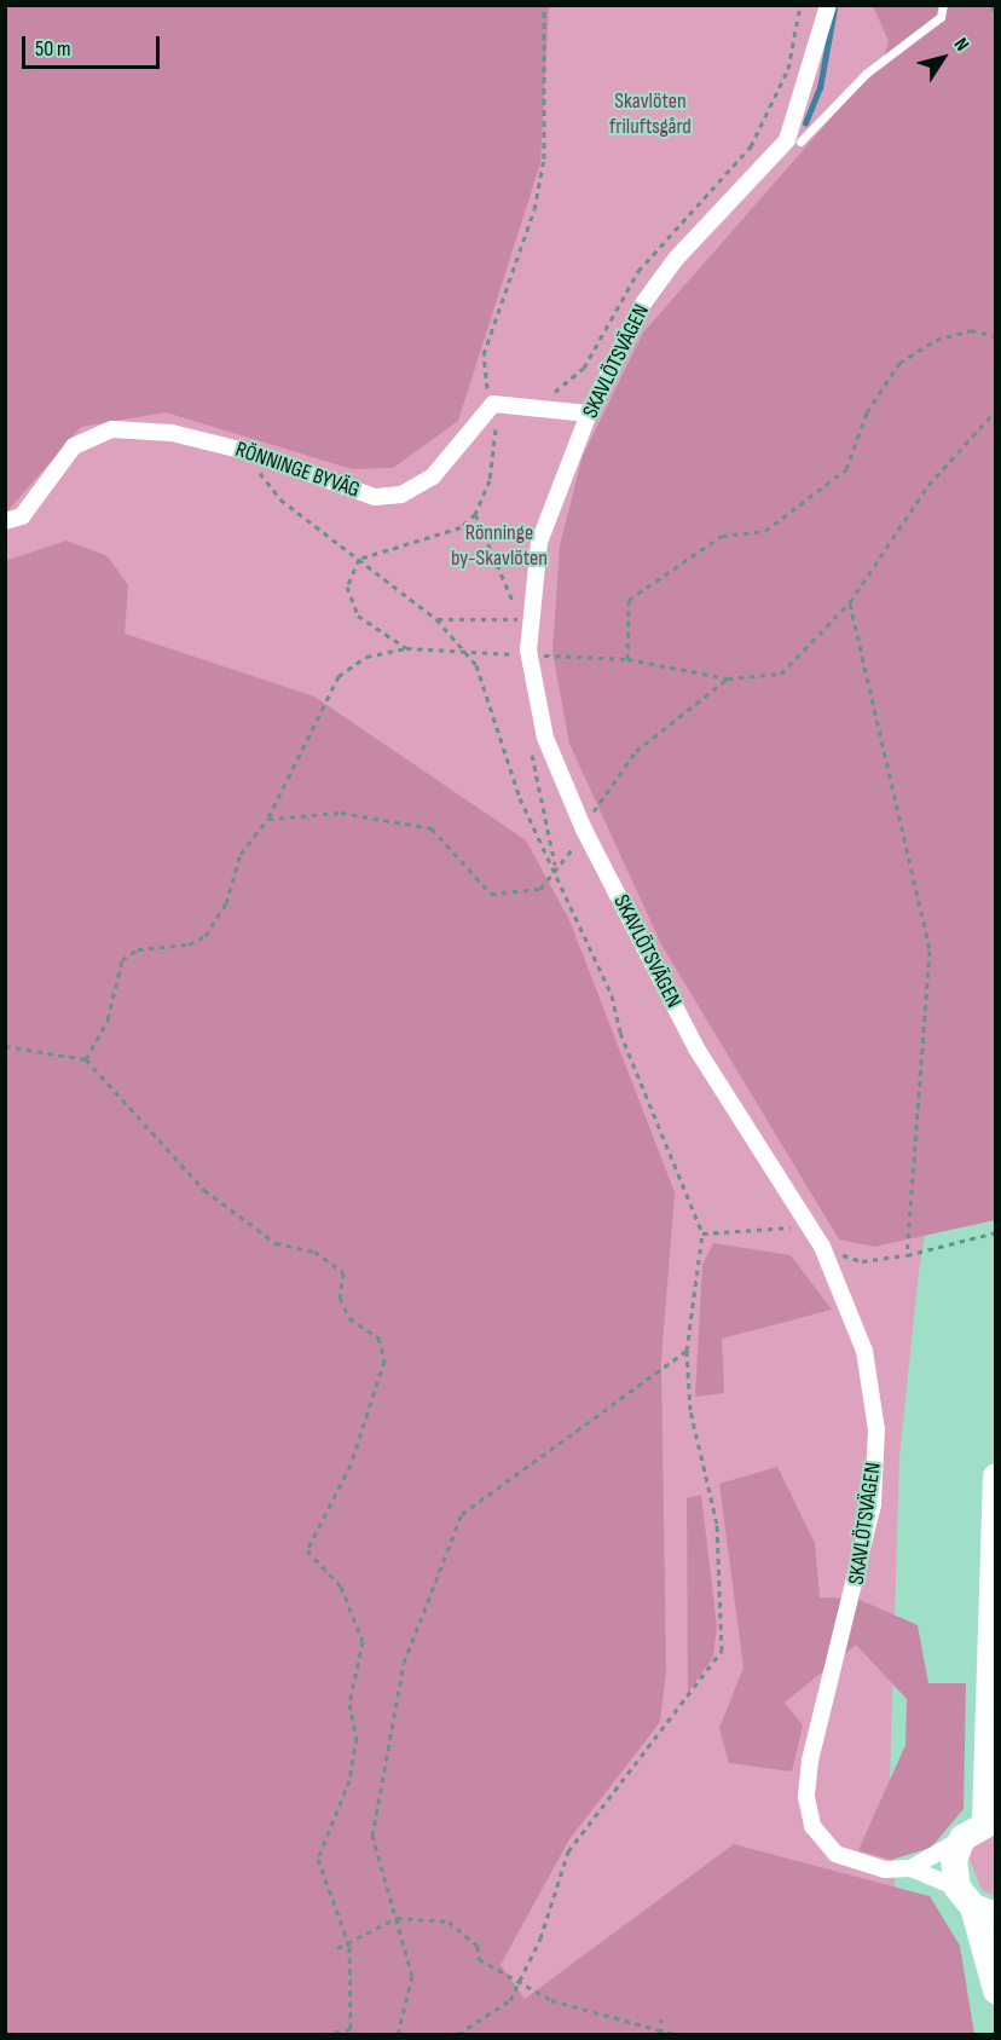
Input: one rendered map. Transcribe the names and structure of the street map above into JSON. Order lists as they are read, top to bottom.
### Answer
{
  "streets": {
    "street": ["SKAVLÖTSVÄGEN", "RÖNNINGE BYVÄG"]
  },
  "parks": ["Skavlöten friluftsgård", "Rönninge by-Skavlöten"],
  "scale_bar": "50 m",
  "north": "top right"
}
